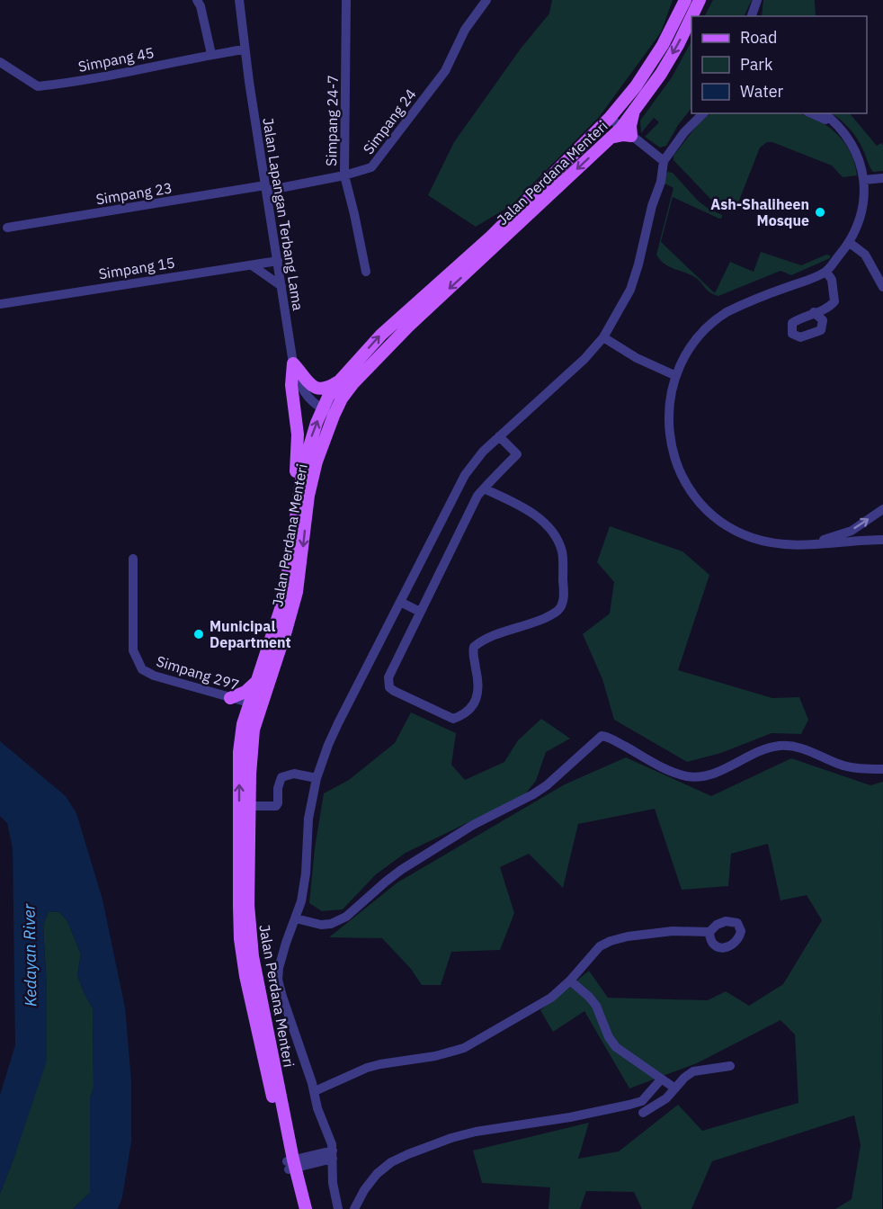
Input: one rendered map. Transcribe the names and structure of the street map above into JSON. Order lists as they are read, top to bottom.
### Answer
{
  "streets": {
    "main road": ["Jalan Perdana Menteri"],
    "street": [
      "Simpang 45",
      "Simpang 24-7",
      "Simpang 24",
      "Simpang 23",
      "Jalan Lapangan Terbang Lama",
      "Simpang 15",
      "Simpang 297"
    ]
  },
  "crossings": [
    ["Simpang 45", "Jalan Lapangan Terbang Lama"],
    ["Simpang 24-7", "Simpang 24"],
    ["Simpang 24", "Simpang 23"],
    ["Simpang 24", "Jalan Lapangan Terbang Lama"],
    ["Jalan Perdana Menteri", "Jalan Lapangan Terbang Lama"],
    ["Jalan Perdana Menteri", "Simpang 297"],
    ["Simpang 23", "Jalan Lapangan Terbang Lama"],
    ["Jalan Lapangan Terbang Lama", "Simpang 15"]
  ],
  "water": ["Kedayan River"],
  "places": ["Ash-Shaliheen Mosque", "Municipal Department"],
  "legend": ["Road", "Park", "Water"]
}
